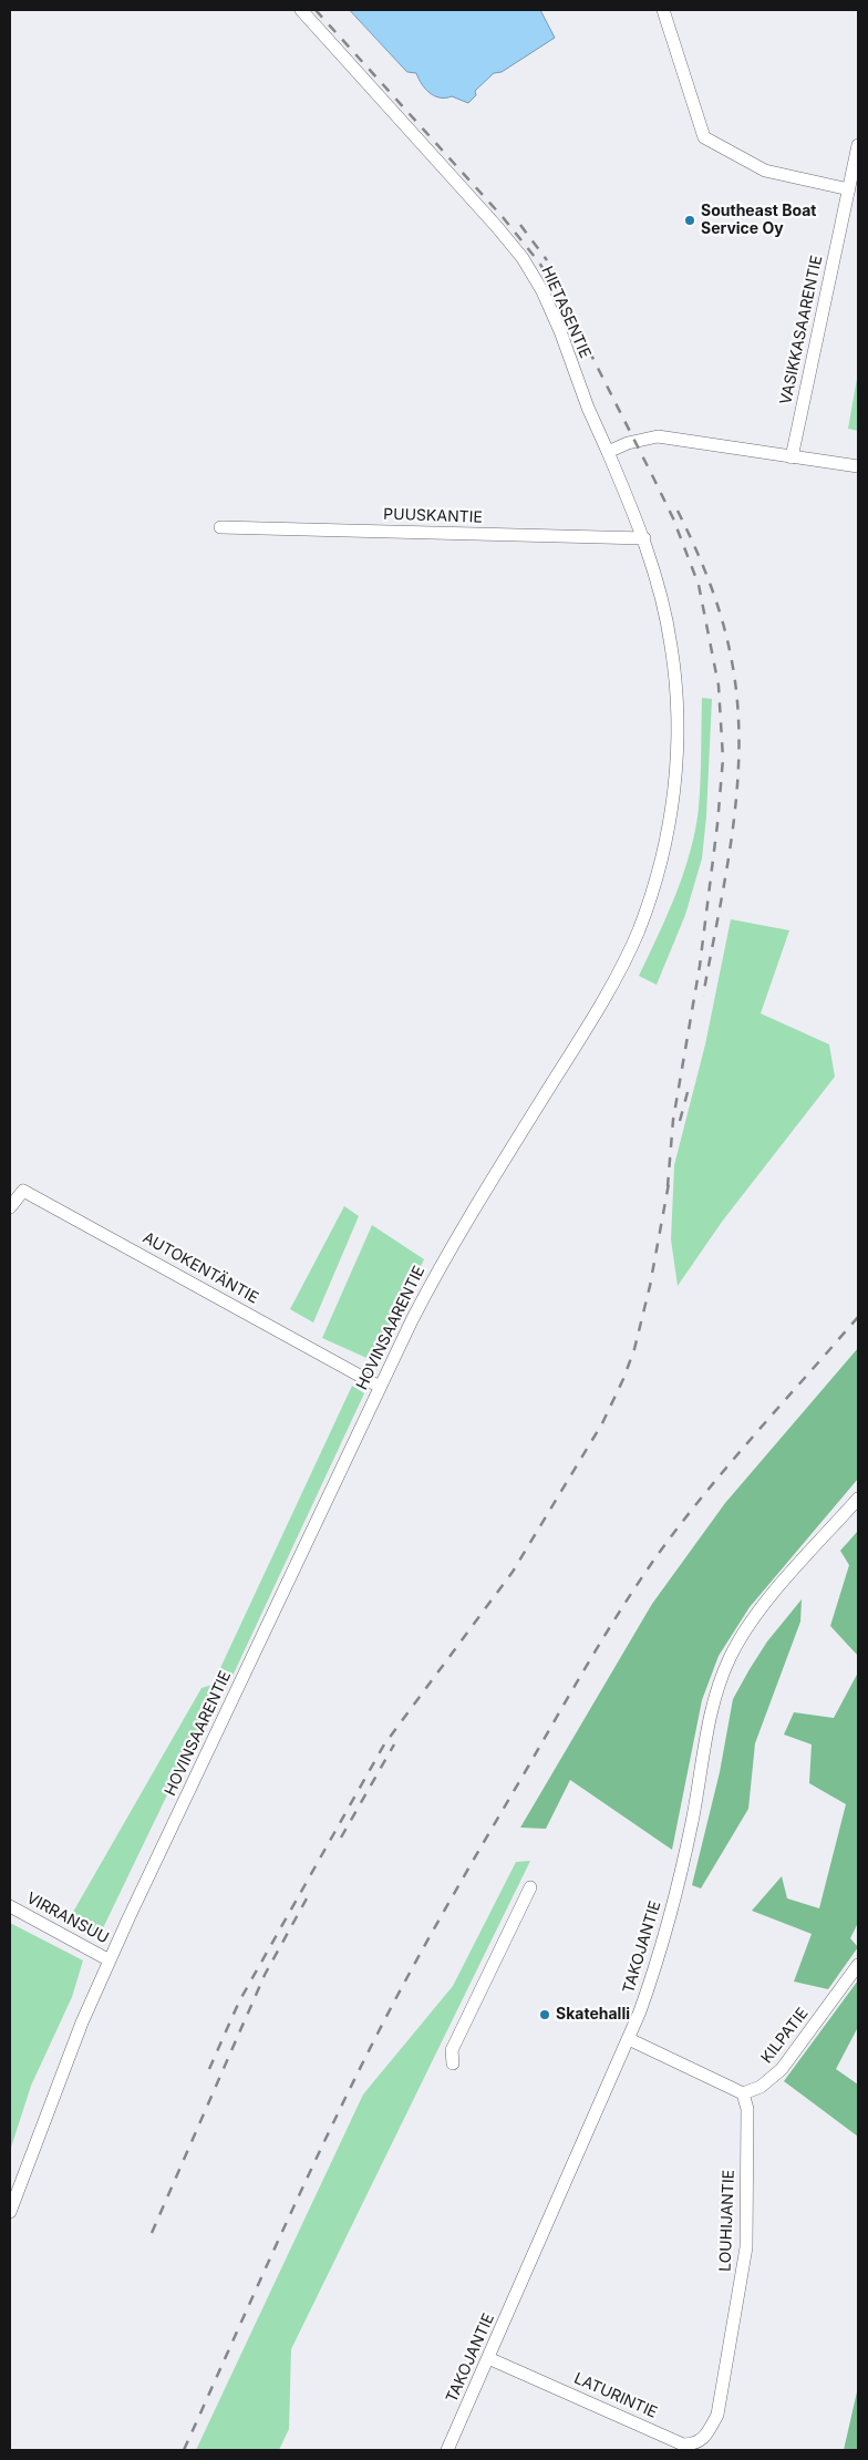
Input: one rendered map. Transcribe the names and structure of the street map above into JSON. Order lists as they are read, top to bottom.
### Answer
{
  "streets": {
    "street": [
      "HIETASENTIE",
      "VASIKKASAARENTIE",
      "PUUSKANTIE",
      "AUTOKENTÄNTIE",
      "HOVINSAARENTIE",
      "VIRRANSUU",
      "TAKOJANTIE",
      "KILPATIE",
      "LOUHIJANTIE",
      "LATURINTIE"
    ]
  },
  "crossings": [
    ["HIETASENTIE", "HOVINSAARENTIE"],
    ["PUUSKANTIE", "HOVINSAARENTIE"],
    ["AUTOKENTÄNTIE", "HOVINSAARENTIE"],
    ["HOVINSAARENTIE", "VIRRANSUU"],
    ["TAKOJANTIE", "LATURINTIE"],
    ["KILPATIE", "LOUHIJANTIE"],
    ["LOUHIJANTIE", "LATURINTIE"]
  ],
  "places": ["Southeast Boat Service Oy", "Skatehalli"]
}
